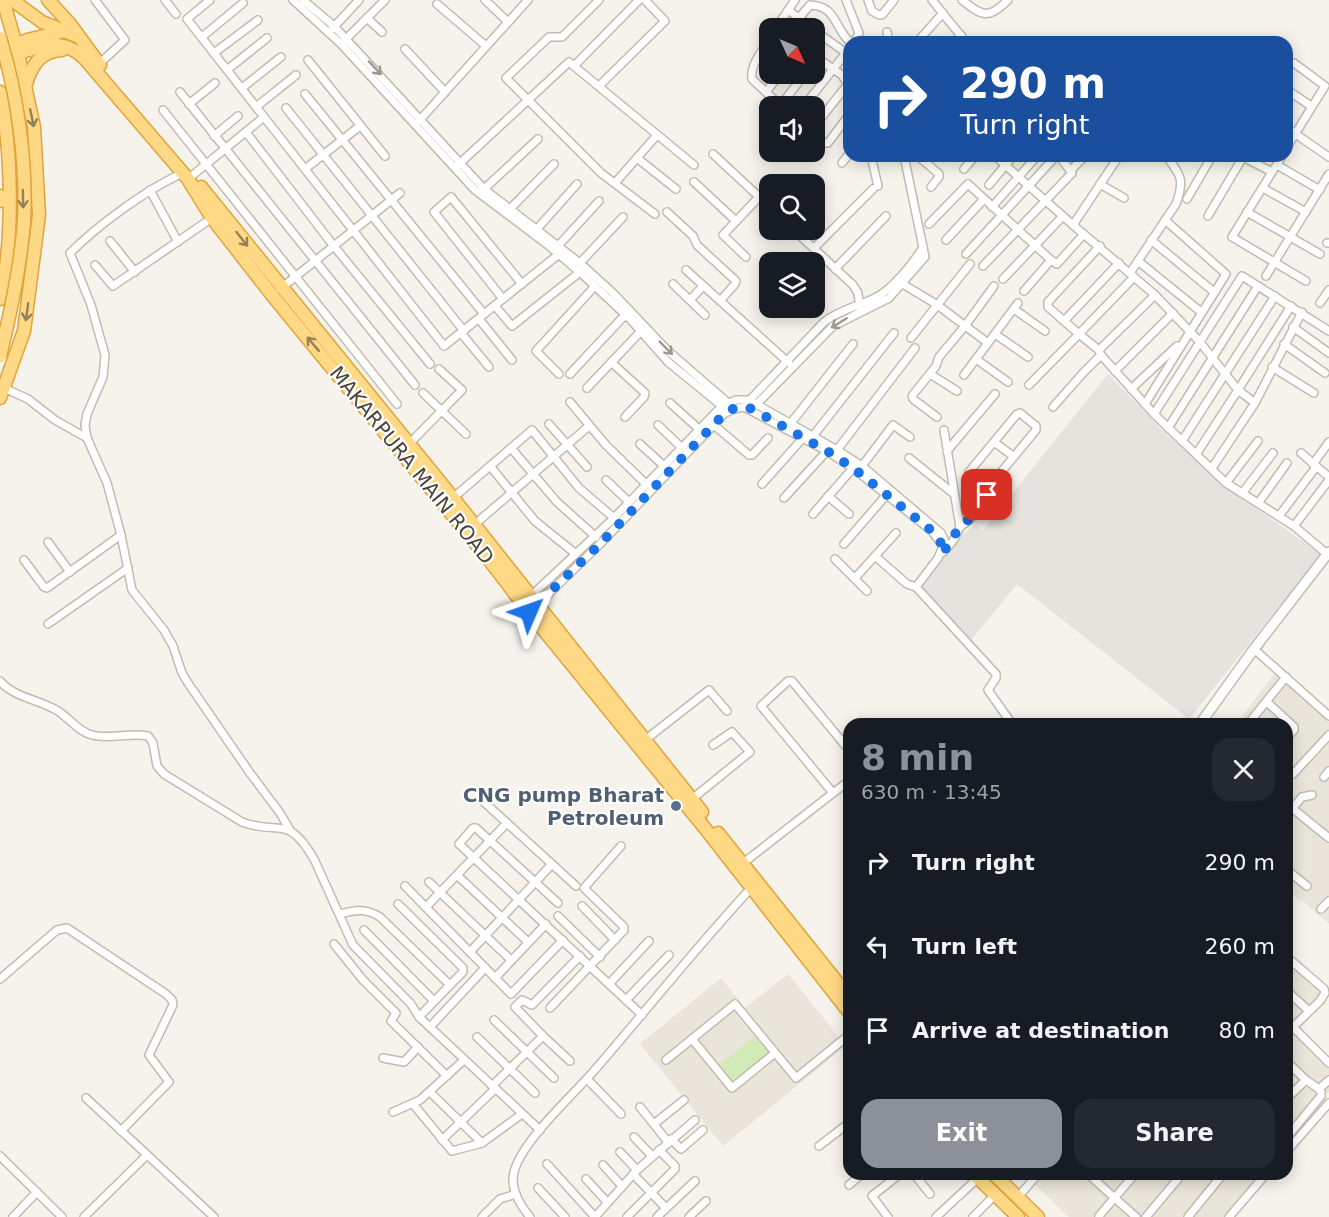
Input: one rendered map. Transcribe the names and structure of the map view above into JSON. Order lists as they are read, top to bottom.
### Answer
{
  "streets": {
    "highway": ["MAKARPURA MAIN ROAD"]
  },
  "places": ["CNG pump Bharat Petroleum"],
  "north": "bottom right",
  "page": {
    "turn": ["290 m", "Turn right"],
    "heading": ["8 min", "630 m · 13:45"],
    "list": [
      {
        "name": "Turn right",
        "value": "290 m"
      },
      {
        "name": "Turn left",
        "value": "260 m"
      },
      {
        "name": "Arrive at destination",
        "value": "80 m"
      }
    ],
    "buttons": ["Exit", "Share"]
  }
}
